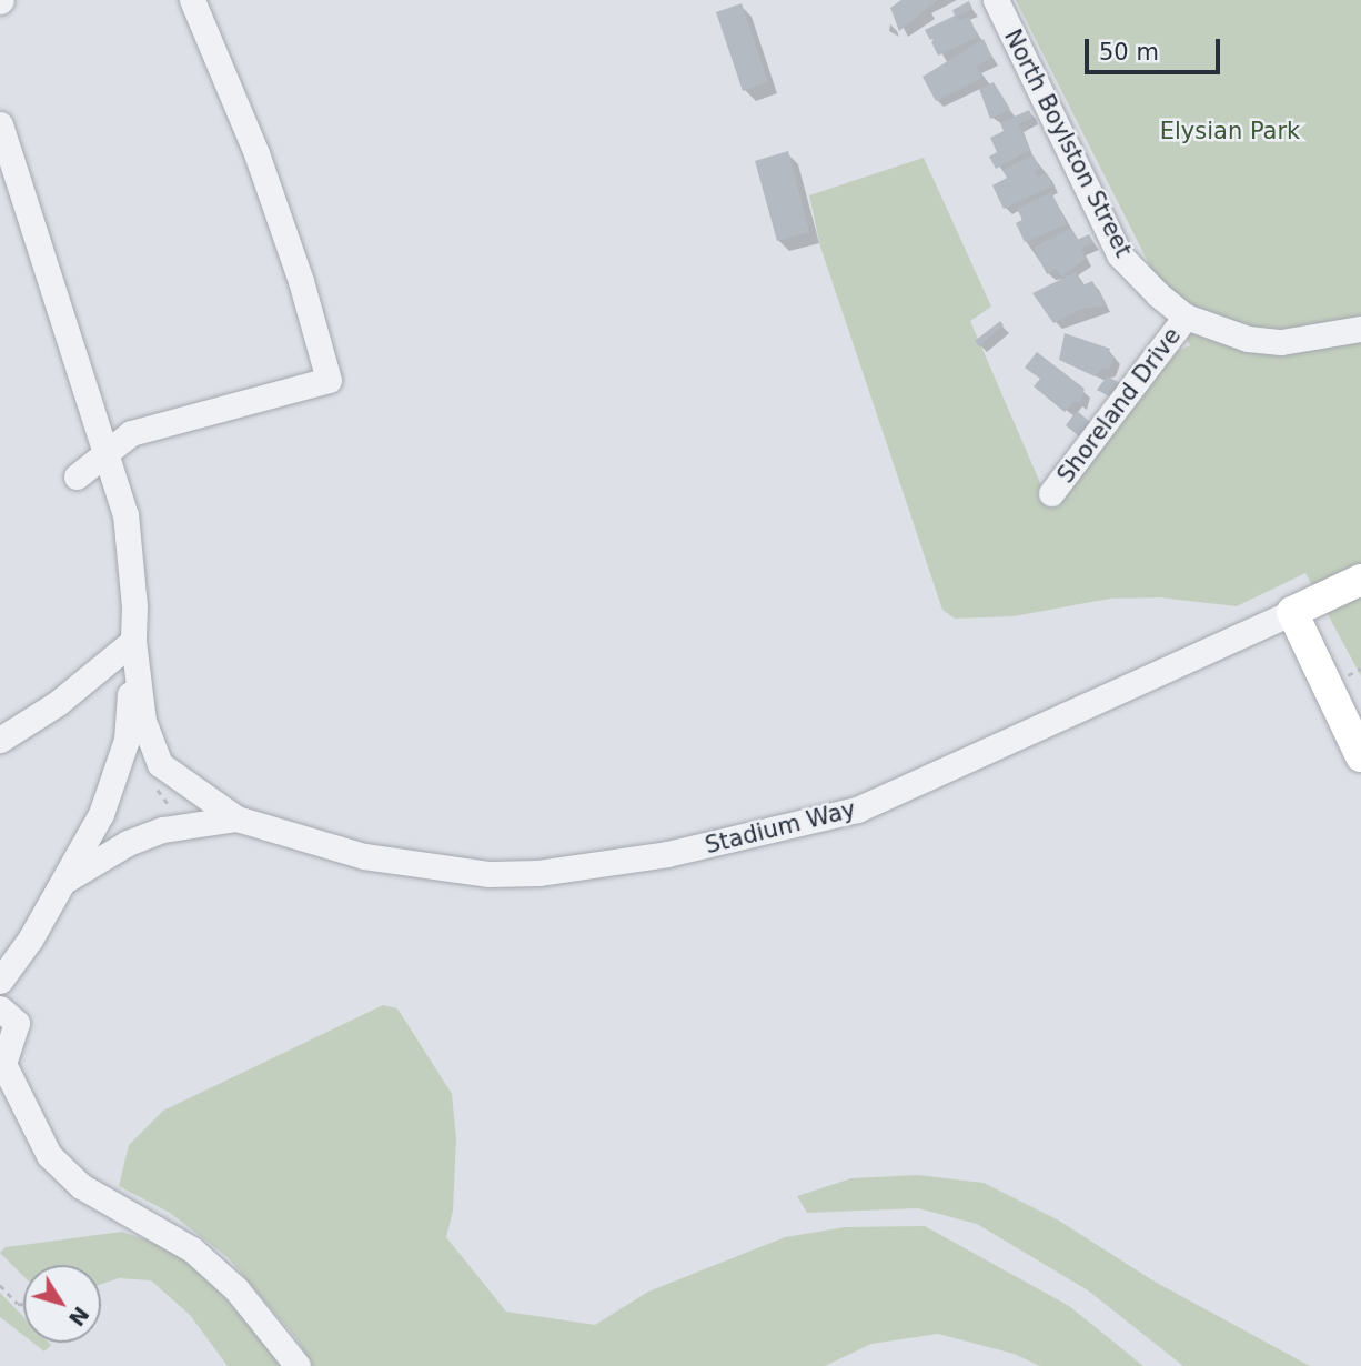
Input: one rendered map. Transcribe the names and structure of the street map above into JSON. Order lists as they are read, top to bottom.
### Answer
{
  "streets": {
    "street": ["North Boylston Street", "Shoreland Drive", "Stadium Way"]
  },
  "crossings": [
    ["North Boylston Street", "Shoreland Drive"]
  ],
  "parks": ["Elysian Park"],
  "scale_bar": "50 m",
  "north": "bottom right"
}
